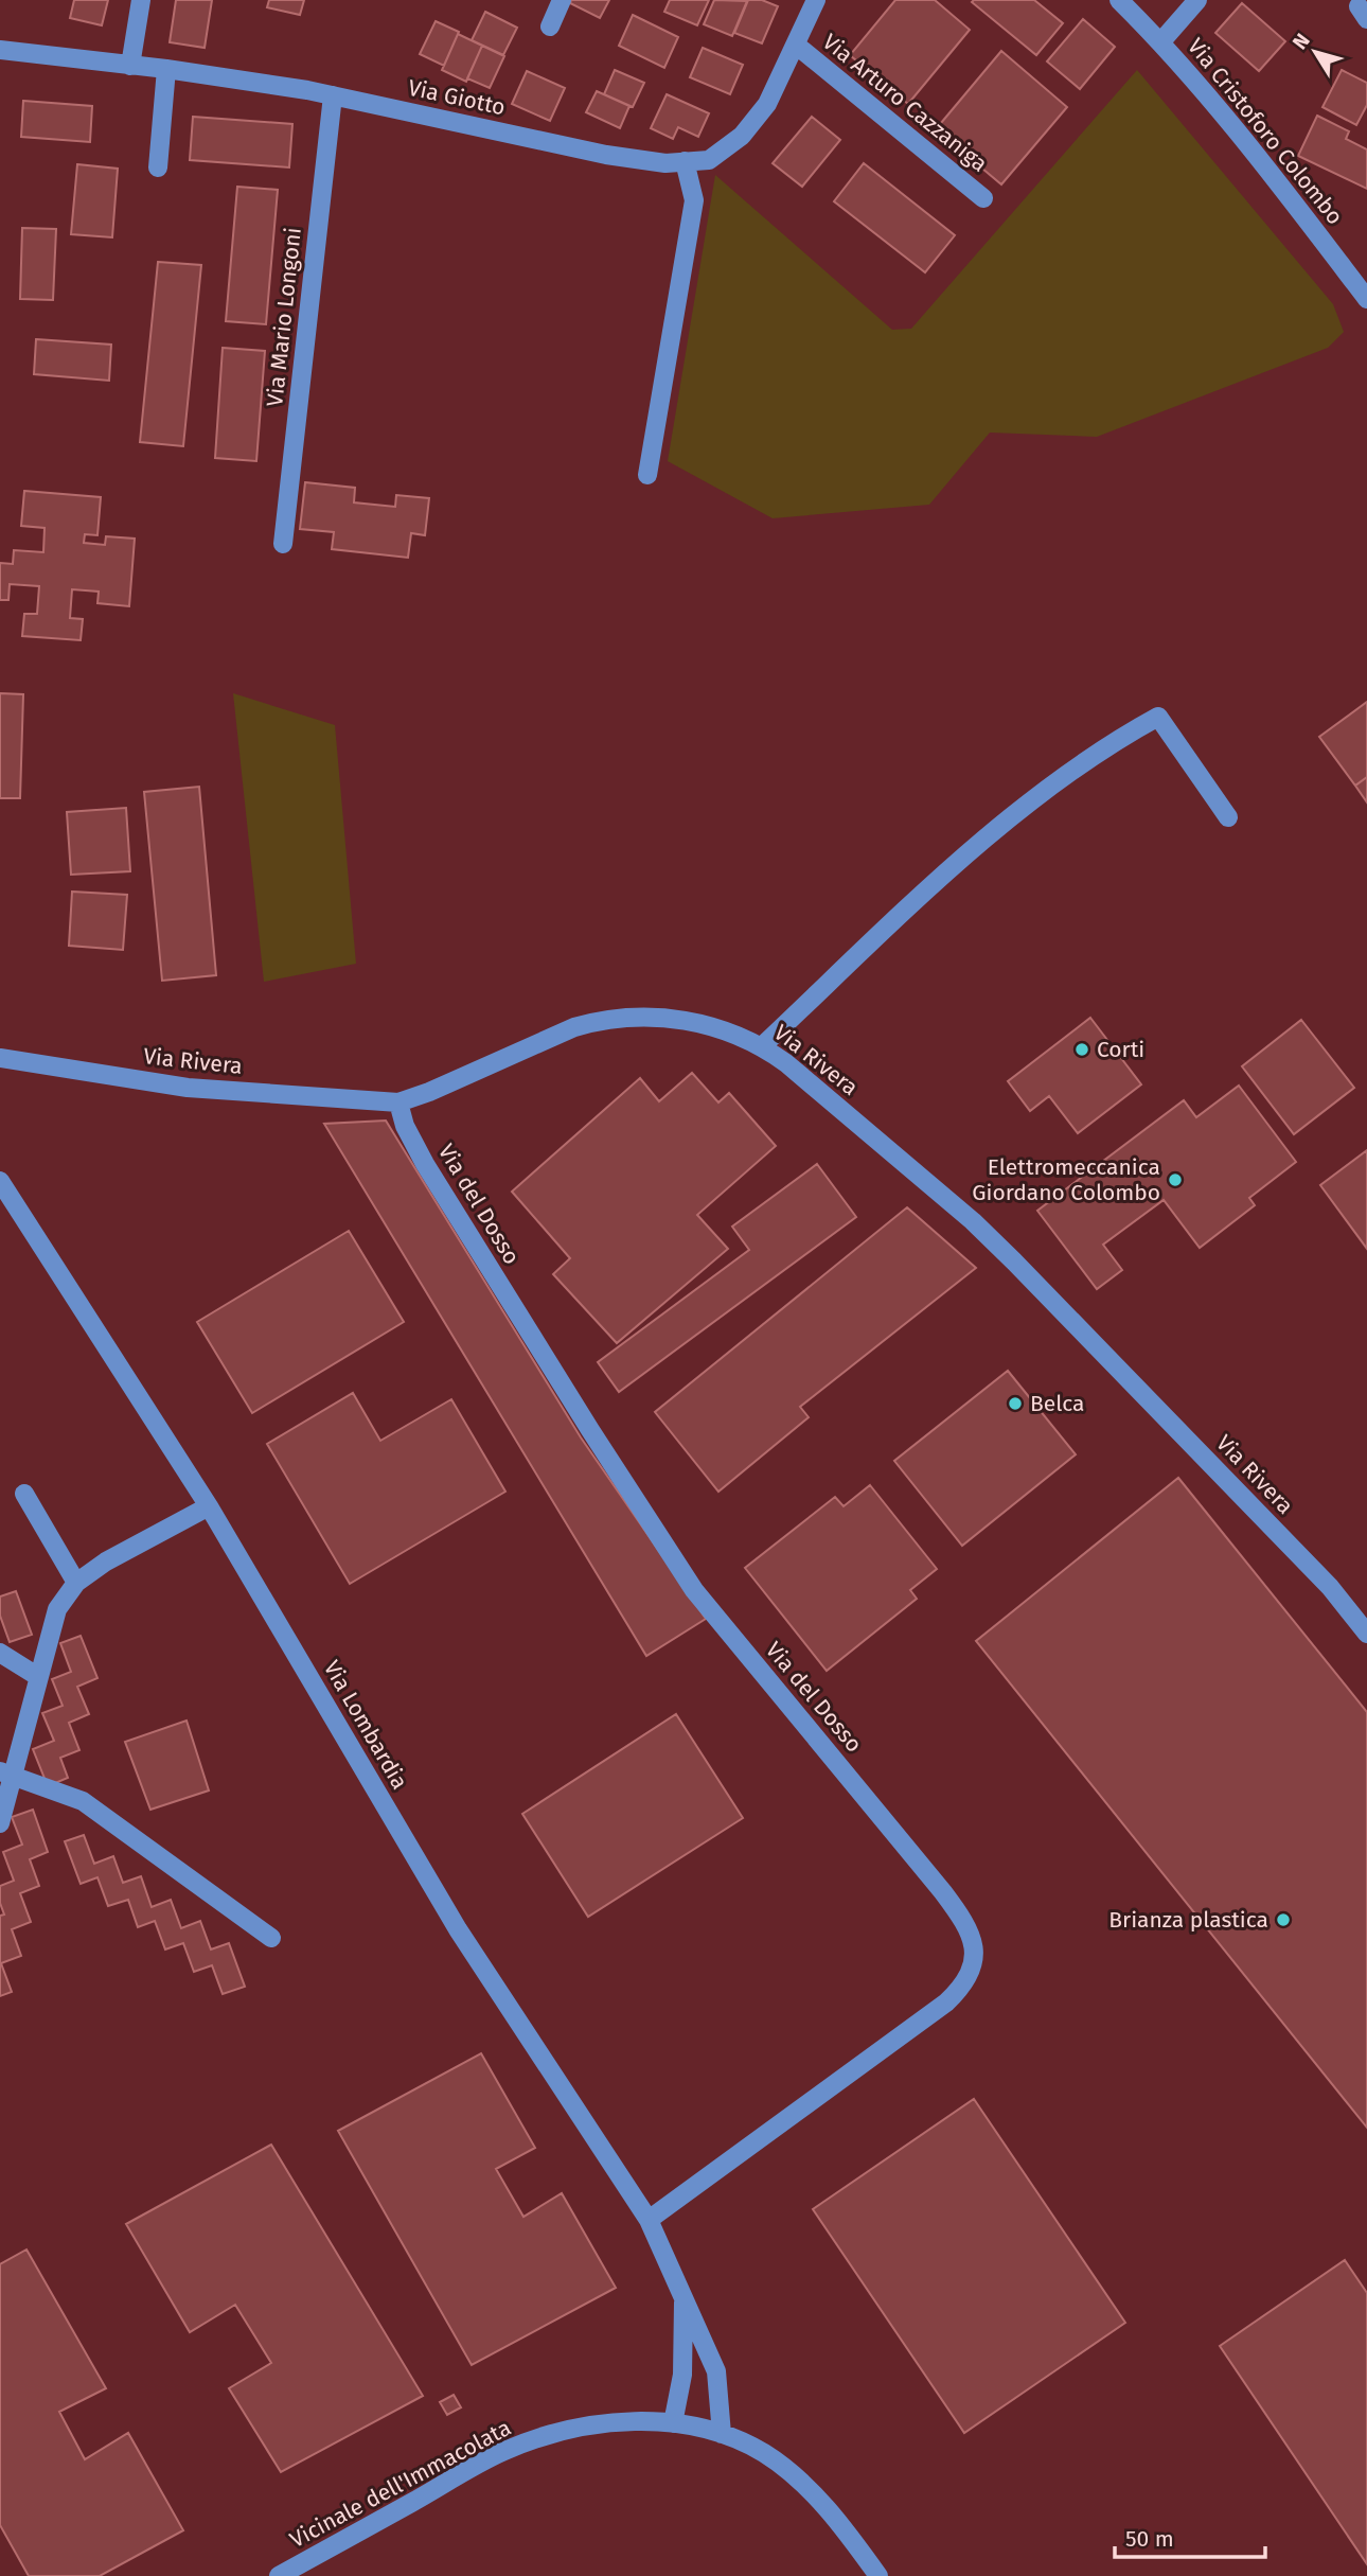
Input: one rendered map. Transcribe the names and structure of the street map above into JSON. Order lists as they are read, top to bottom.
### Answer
{
  "streets": {
    "street": [
      "Via Giotto",
      "Via Arturo Cazzaniga",
      "Via Cristoforo Colombo",
      "Via Mario Longoni",
      "Via Rivera",
      "Via del Dosso",
      "Via Lombardia",
      "Vicinale dell'Immacolata"
    ]
  },
  "crossings": [
    ["Via Giotto", "Via Arturo Cazzaniga"],
    ["Via Giotto", "Via Mario Longoni"],
    ["Via Rivera", "Via del Dosso"],
    ["Via del Dosso", "Via Lombardia"],
    ["Via Lombardia", "Vicinale dell'Immacolata"]
  ],
  "places": [
    "Corti",
    "Elettromeccanica Giordano Colombo",
    "Belca",
    "Brianza plastica"
  ],
  "scale_bar": "50 m",
  "north": "top left"
}
